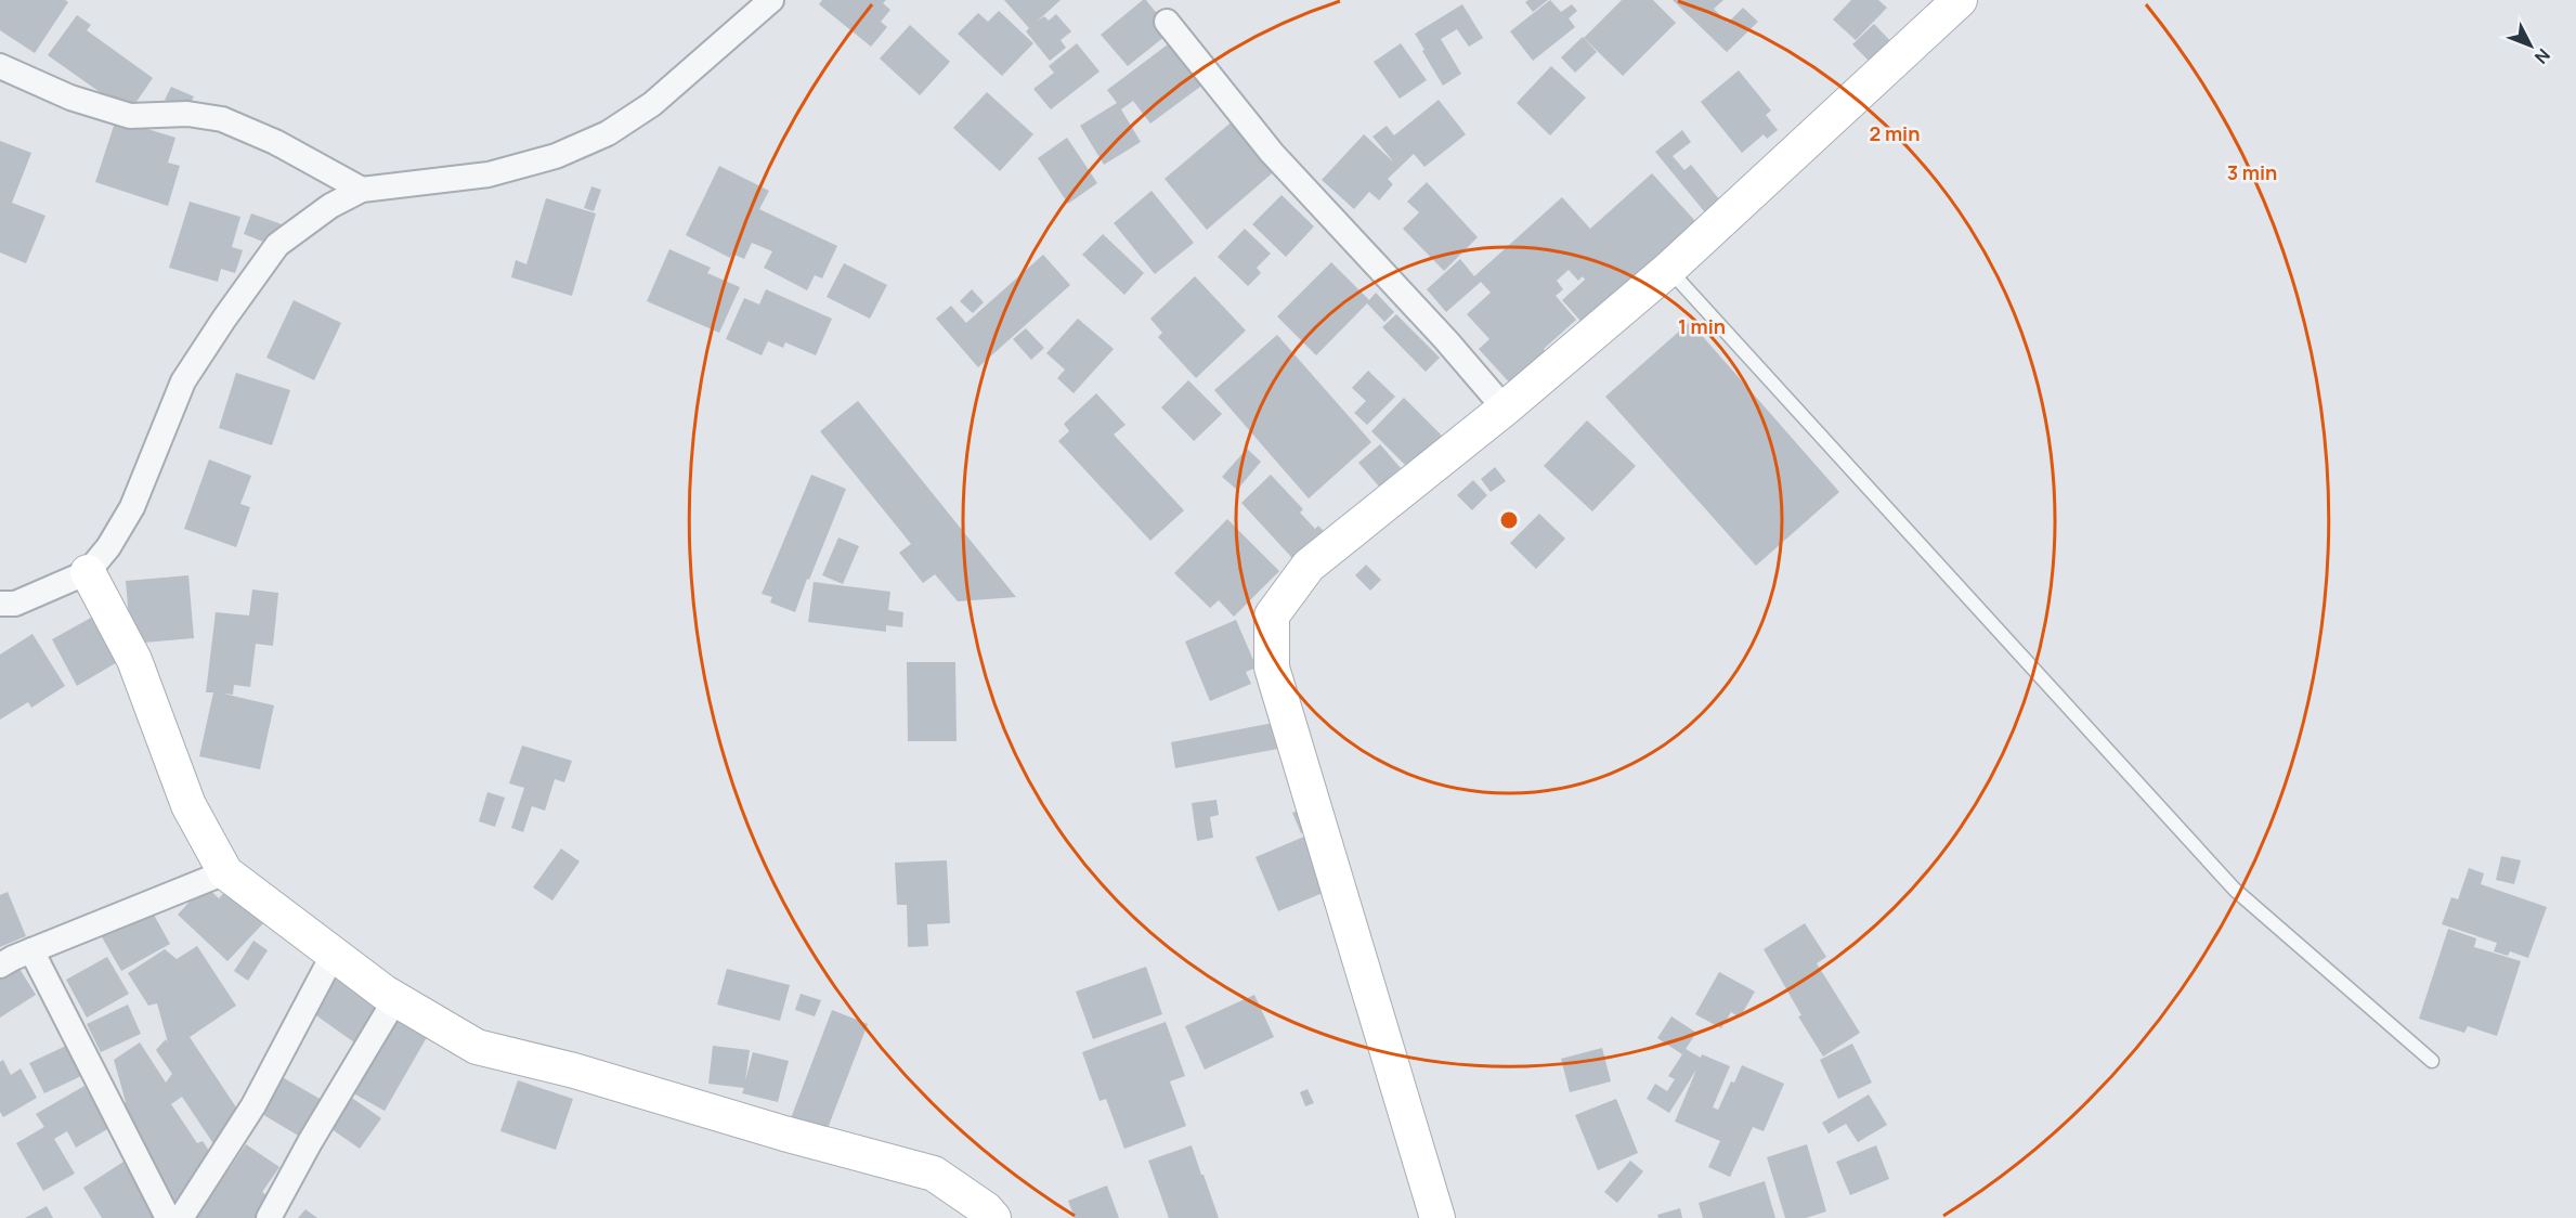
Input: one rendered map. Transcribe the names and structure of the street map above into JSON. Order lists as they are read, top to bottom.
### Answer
{
  "north": "bottom right",
  "rings": ["2 min", "3 min", "1 min"]
}
